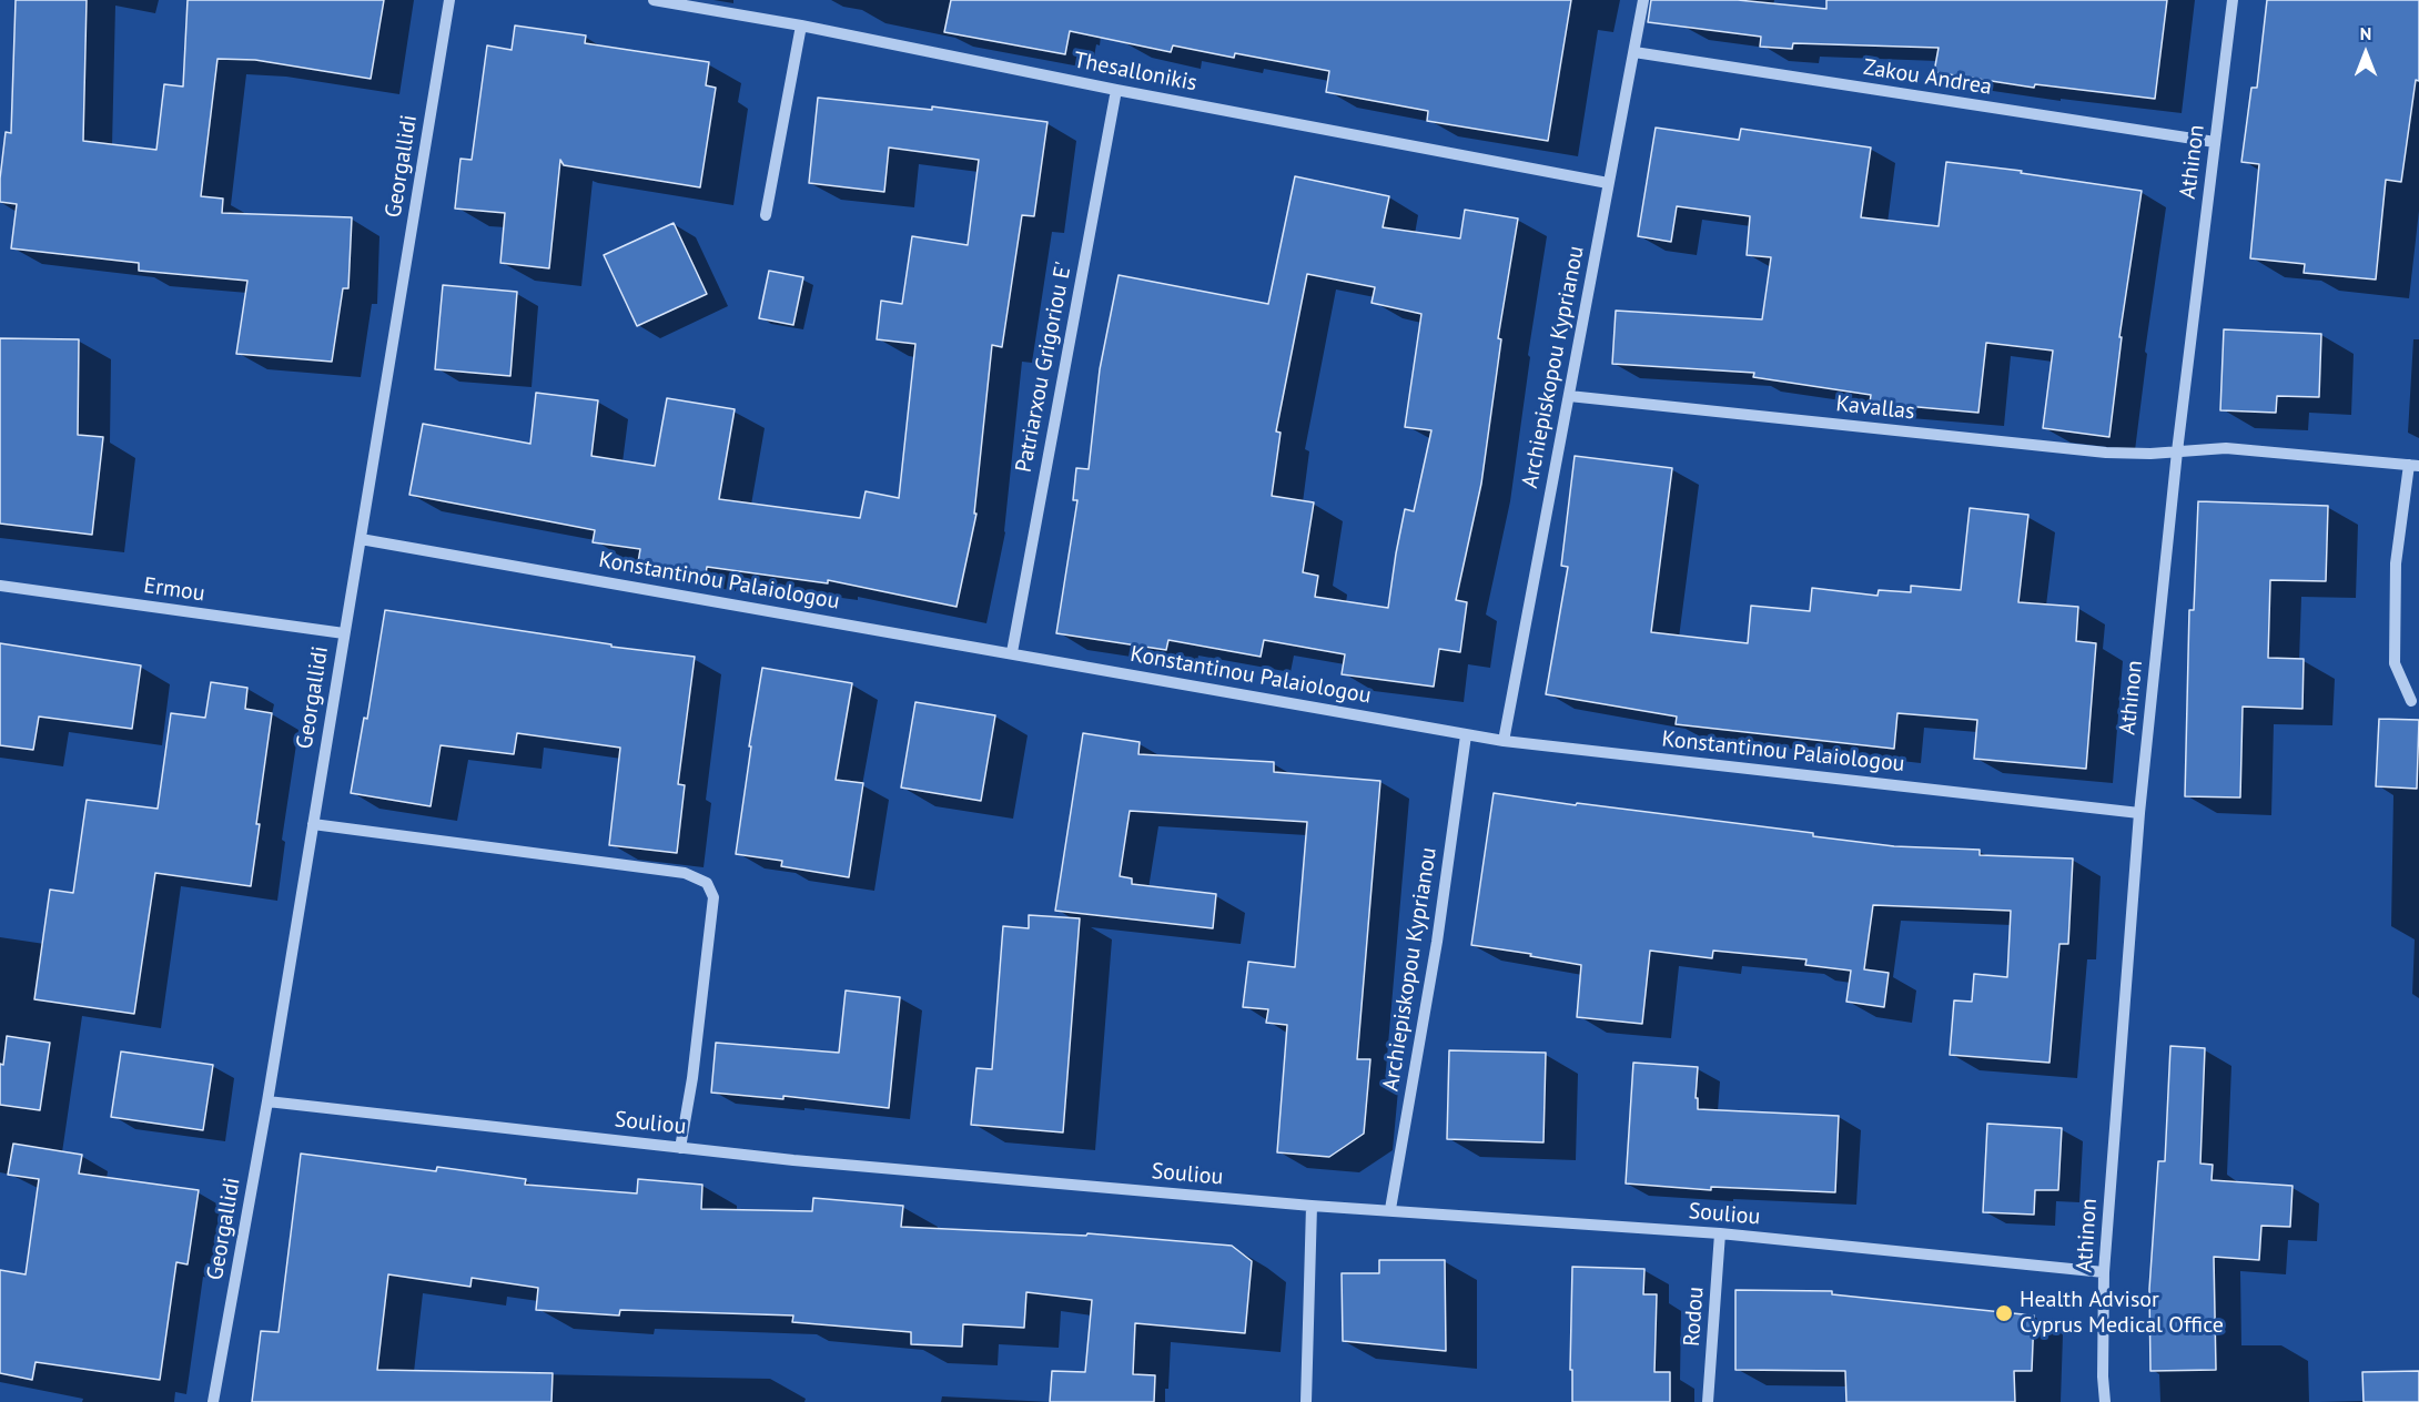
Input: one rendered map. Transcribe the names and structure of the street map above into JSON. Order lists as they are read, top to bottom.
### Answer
{
  "streets": {
    "street": [
      "Thesallonikis",
      "Zakou Andrea",
      "Athinon",
      "Georgallidi",
      "Patriarxou Grigoriou E'",
      "Archiepiskopou Kyprianou",
      "Kavallas",
      "Konstantinou Palaiologou",
      "Ermou",
      "Souliou",
      "Rodou"
    ]
  },
  "crossings": [
    ["Thesallonikis", "Patriarxou Grigoriou E'"],
    ["Thesallonikis", "Archiepiskopou Kyprianou"],
    ["Zakou Andrea", "Athinon"],
    ["Zakou Andrea", "Archiepiskopou Kyprianou"],
    ["Athinon", "Kavallas"],
    ["Athinon", "Konstantinou Palaiologou"],
    ["Athinon", "Souliou"],
    ["Georgallidi", "Konstantinou Palaiologou"],
    ["Georgallidi", "Ermou"],
    ["Georgallidi", "Souliou"],
    ["Patriarxou Grigoriou E'", "Konstantinou Palaiologou"],
    ["Archiepiskopou Kyprianou", "Kavallas"],
    ["Archiepiskopou Kyprianou", "Konstantinou Palaiologou"],
    ["Archiepiskopou Kyprianou", "Souliou"],
    ["Souliou", "Rodou"]
  ],
  "places": ["Health Advisor Cyprus Medical Office"],
  "north": "top"
}
